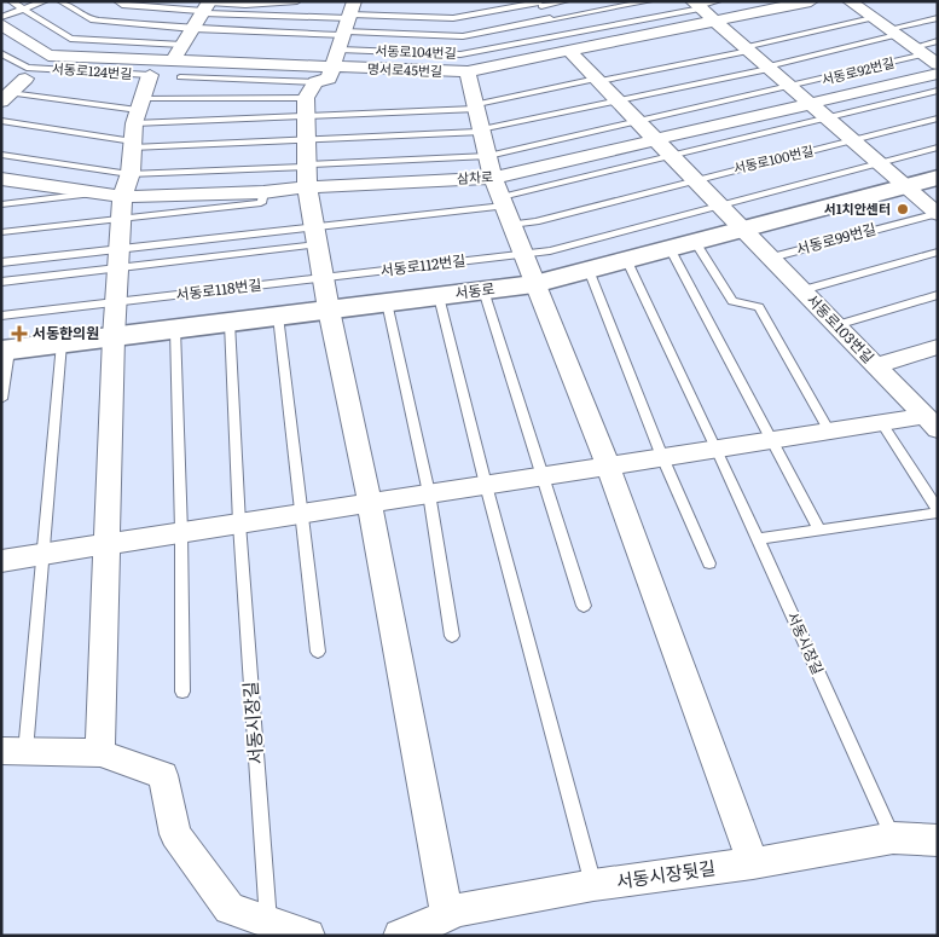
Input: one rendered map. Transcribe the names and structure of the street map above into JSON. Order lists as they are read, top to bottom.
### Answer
{
  "streets": {
    "street": [
      "명서로45번길",
      "서동로124번길",
      "서동로92번길",
      "삼차로",
      "서동로99번길",
      "서동로",
      "서동로103번길",
      "서동시장뒷길"
    ],
    "lane": [
      "서동로104번길",
      "서동로100번길",
      "서동로112번길",
      "서동로118번길",
      "서동시장길"
    ]
  },
  "crossings": [
    ["서동로104번길", "명서로45번길"],
    ["서동로124번길", "삼차로"],
    ["서동로124번길", "서동로118번길"],
    ["서동로124번길", "서동로"],
    ["서동로99번길", "서동로"],
    ["서동로99번길", "서동로103번길"],
    ["서동로112번길", "서동로118번길"],
    ["서동로", "서동로103번길"],
    ["서동로", "서동시장길"],
    ["서동시장길", "서동시장뒷길"]
  ],
  "places": {
    "other": ["서1치안센터"],
    "health": ["서동한의원"]
  }
}
